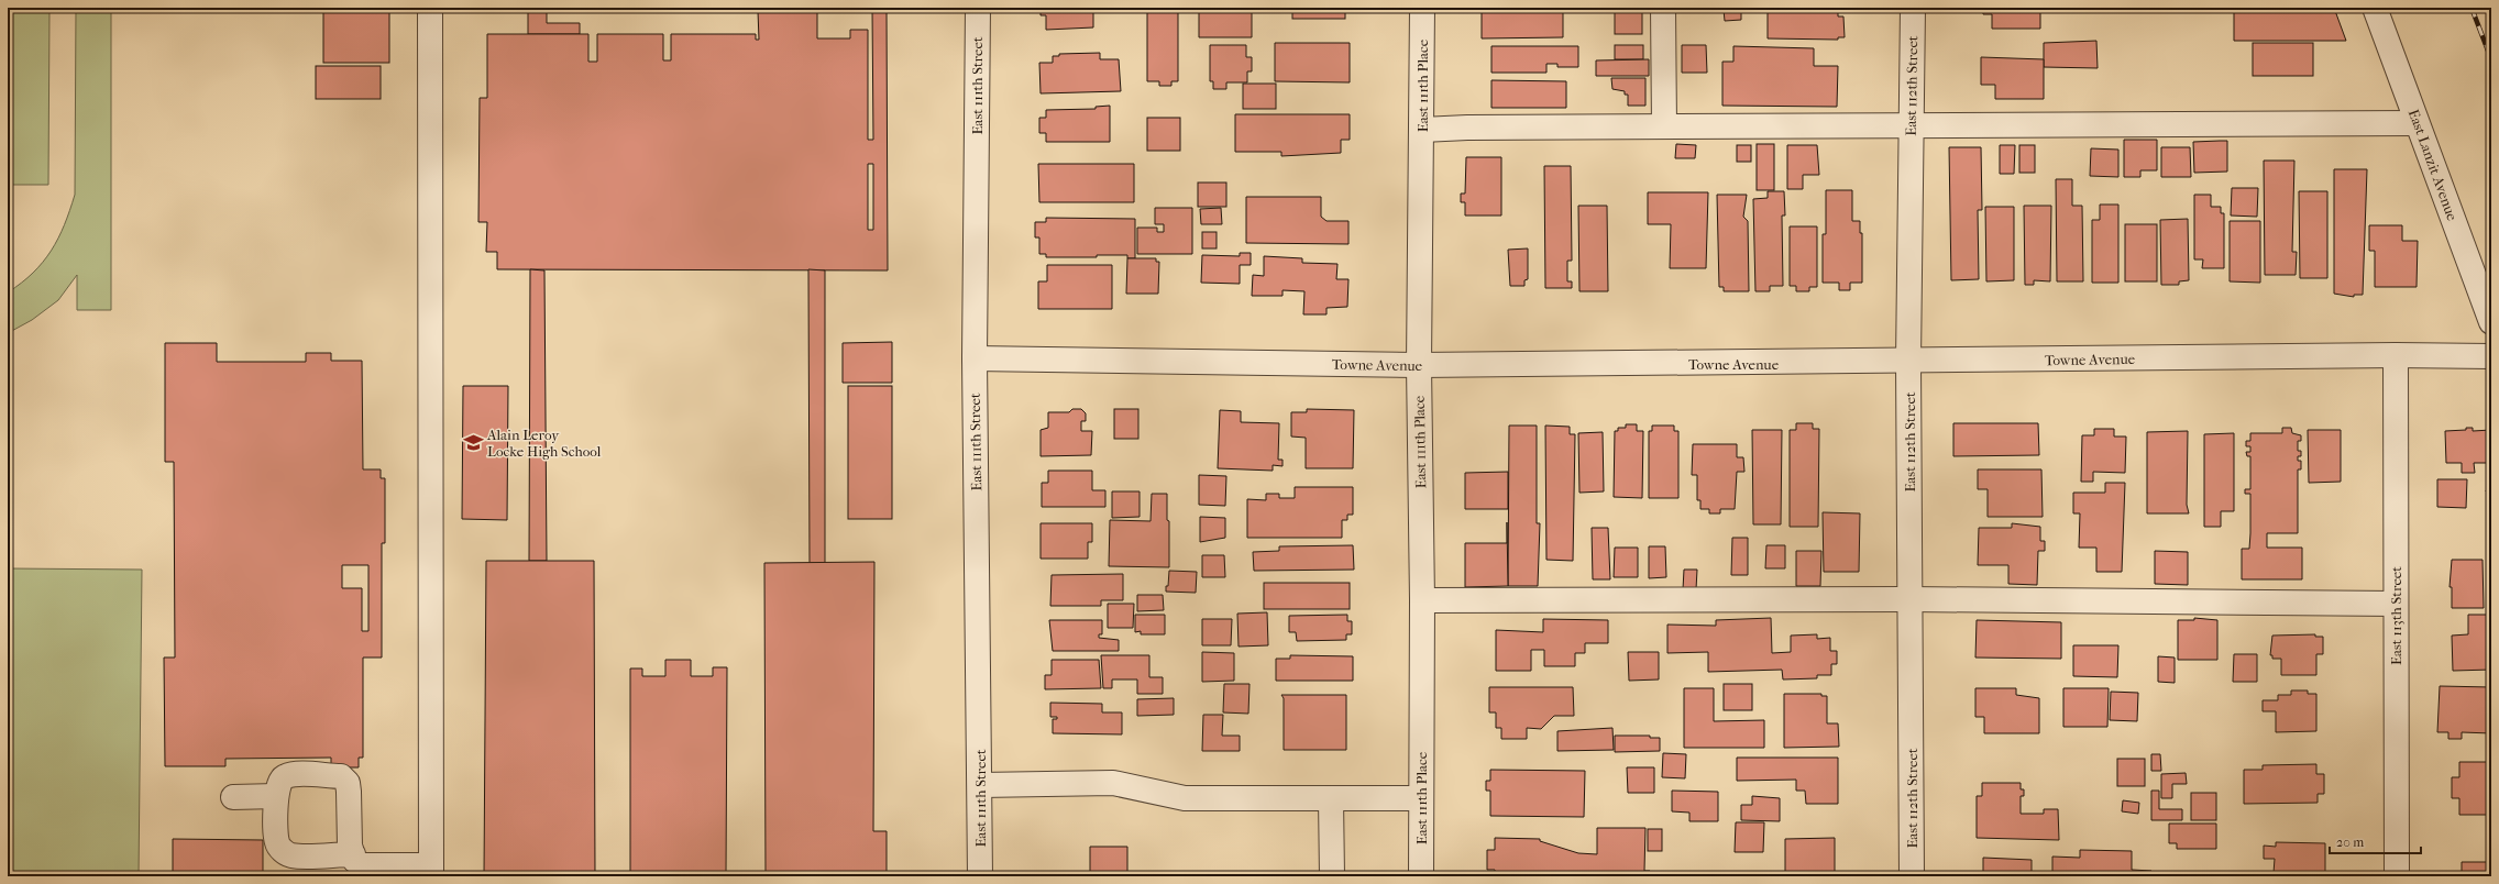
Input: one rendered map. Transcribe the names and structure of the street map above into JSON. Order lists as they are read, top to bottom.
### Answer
{
  "streets": {
    "street": [
      "East 111th Street",
      "East 111th Place",
      "East 112th Street",
      "East Lanzit Avenue",
      "Towne Avenue",
      "East 113th Street"
    ]
  },
  "crossings": [
    ["East 111th Street", "Towne Avenue"],
    ["East 111th Place", "Towne Avenue"],
    ["East 112th Street", "Towne Avenue"],
    ["Towne Avenue", "East 113th Street"]
  ],
  "places": {
    "school or university": ["Alain Leroy Locke High School"]
  },
  "scale_bar": "20 m"
}
